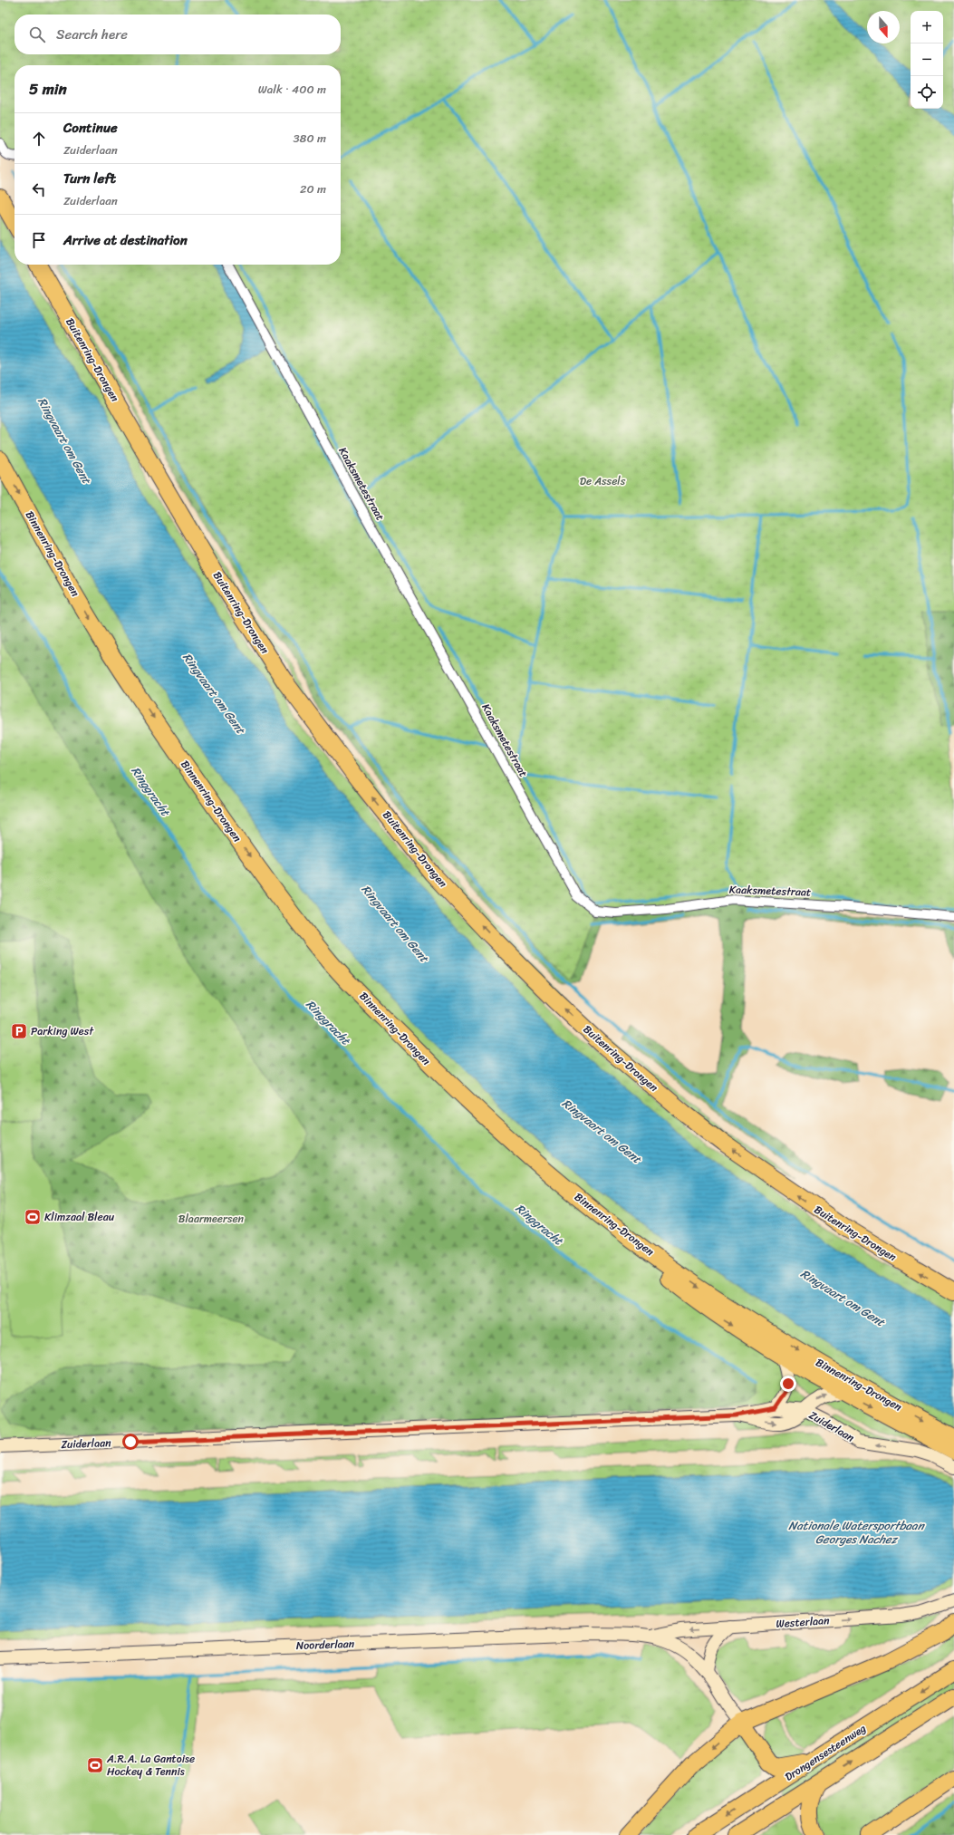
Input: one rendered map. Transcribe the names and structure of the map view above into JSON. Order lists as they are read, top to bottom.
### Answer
{
  "streets": {
    "highway": ["Buitenring-Drongen", "Binnenring-Drongen", "Drongensesteenweg"],
    "street": [
      "Kaaksmetestraat",
      "Zuiderlaan",
      "Westerlaan",
      "Noorderlaan"
    ]
  },
  "crossings": [
    ["Westerlaan", "Noorderlaan"]
  ],
  "one_way": ["Buitenring-Drongen", "Binnenring-Drongen"],
  "water": ["Ringvaart om Gent", "Ringgracht", "Nationale Watersportbaan Georges Nachez"],
  "parks": ["De Assels", "Blaarmeersen"],
  "places": {
    "parking": ["Parking West"],
    "sports": ["Klimzaal Bleau", "A.R.A. La Gantoise Hockey & Tennis"]
  },
  "north": "bottom",
  "page": {
    "map_buttons": ["+", "−"],
    "search": "Search here",
    "heading": ["5 min", "Walk · 400 m"],
    "list": [
      ["Continue", "Zuiderlaan", "380 m"],
      ["Turn left", "Zuiderlaan", "20 m"],
      "Arrive at destination"
    ]
  }
}
